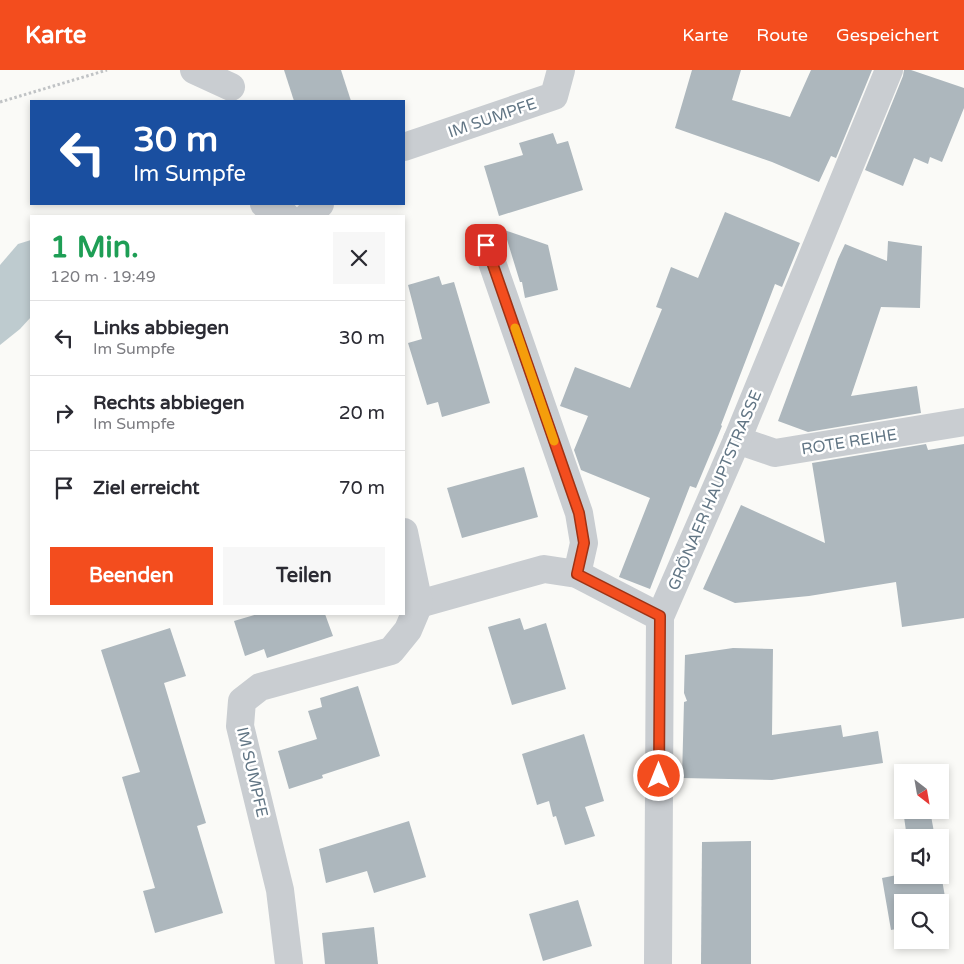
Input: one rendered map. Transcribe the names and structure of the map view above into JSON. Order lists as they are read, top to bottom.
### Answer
{
  "streets": {
    "street": ["IM SUMPFE", "ROTE REIHE", "GRÖNAER HAUPTSTRASSE"]
  },
  "crossings": [
    ["ROTE REIHE", "GRÖNAER HAUPTSTRASSE"]
  ],
  "north": "bottom right",
  "page": {
    "header": "Karte",
    "nav": ["Karte", "Route", "Gespeichert"],
    "turn": ["30 m", "Im Sumpfe"],
    "heading": ["1 Min.", "120 m · 19:49"],
    "list": [
      {
        "name": "Links abbiegen",
        "note": "Im Sumpfe",
        "value": "30 m"
      },
      {
        "name": "Rechts abbiegen",
        "note": "Im Sumpfe",
        "value": "20 m"
      },
      {
        "name": "Ziel erreicht",
        "value": "70 m"
      }
    ],
    "buttons": ["Beenden", "Teilen"]
  }
}
